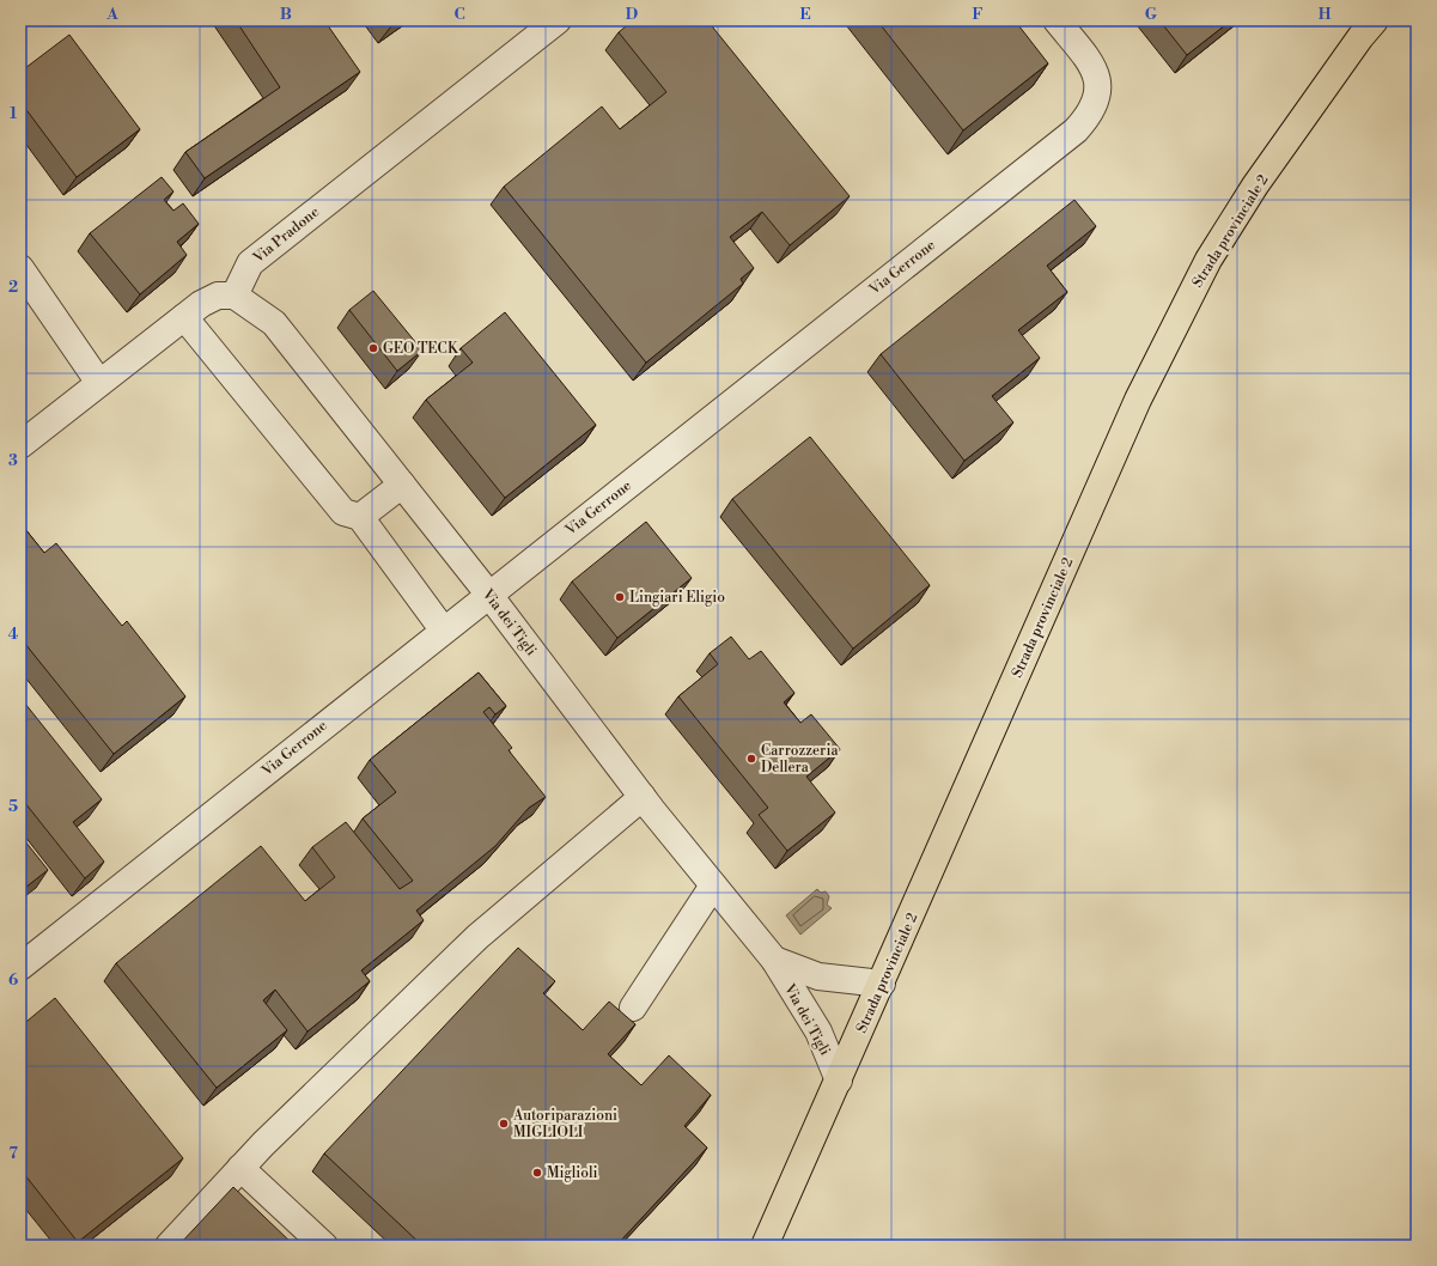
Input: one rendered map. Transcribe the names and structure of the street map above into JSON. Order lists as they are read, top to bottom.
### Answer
{
  "streets": {
    "main road": ["Strada provinciale 2"],
    "street": ["Via Pradone", "Via Gerrone", "Via dei Tigli"]
  },
  "crossings": [
    ["Strada provinciale 2", "Via dei Tigli"],
    ["Via Pradone", "Via dei Tigli"],
    ["Via Gerrone", "Via dei Tigli"]
  ],
  "places": [
    "GEO TECK",
    "Lingiari Eligio",
    "Carrozzeria Dellera",
    "Autoriparazioni MIGLIOLI",
    "Miglioli"
  ],
  "grid": {
    "columns": [
      "A",
      "B",
      "C",
      "D",
      "E",
      "F",
      "G",
      "H"
    ],
    "rows": [
      "1",
      "2",
      "3",
      "4",
      "5",
      "6",
      "7"
    ]
  }
}
